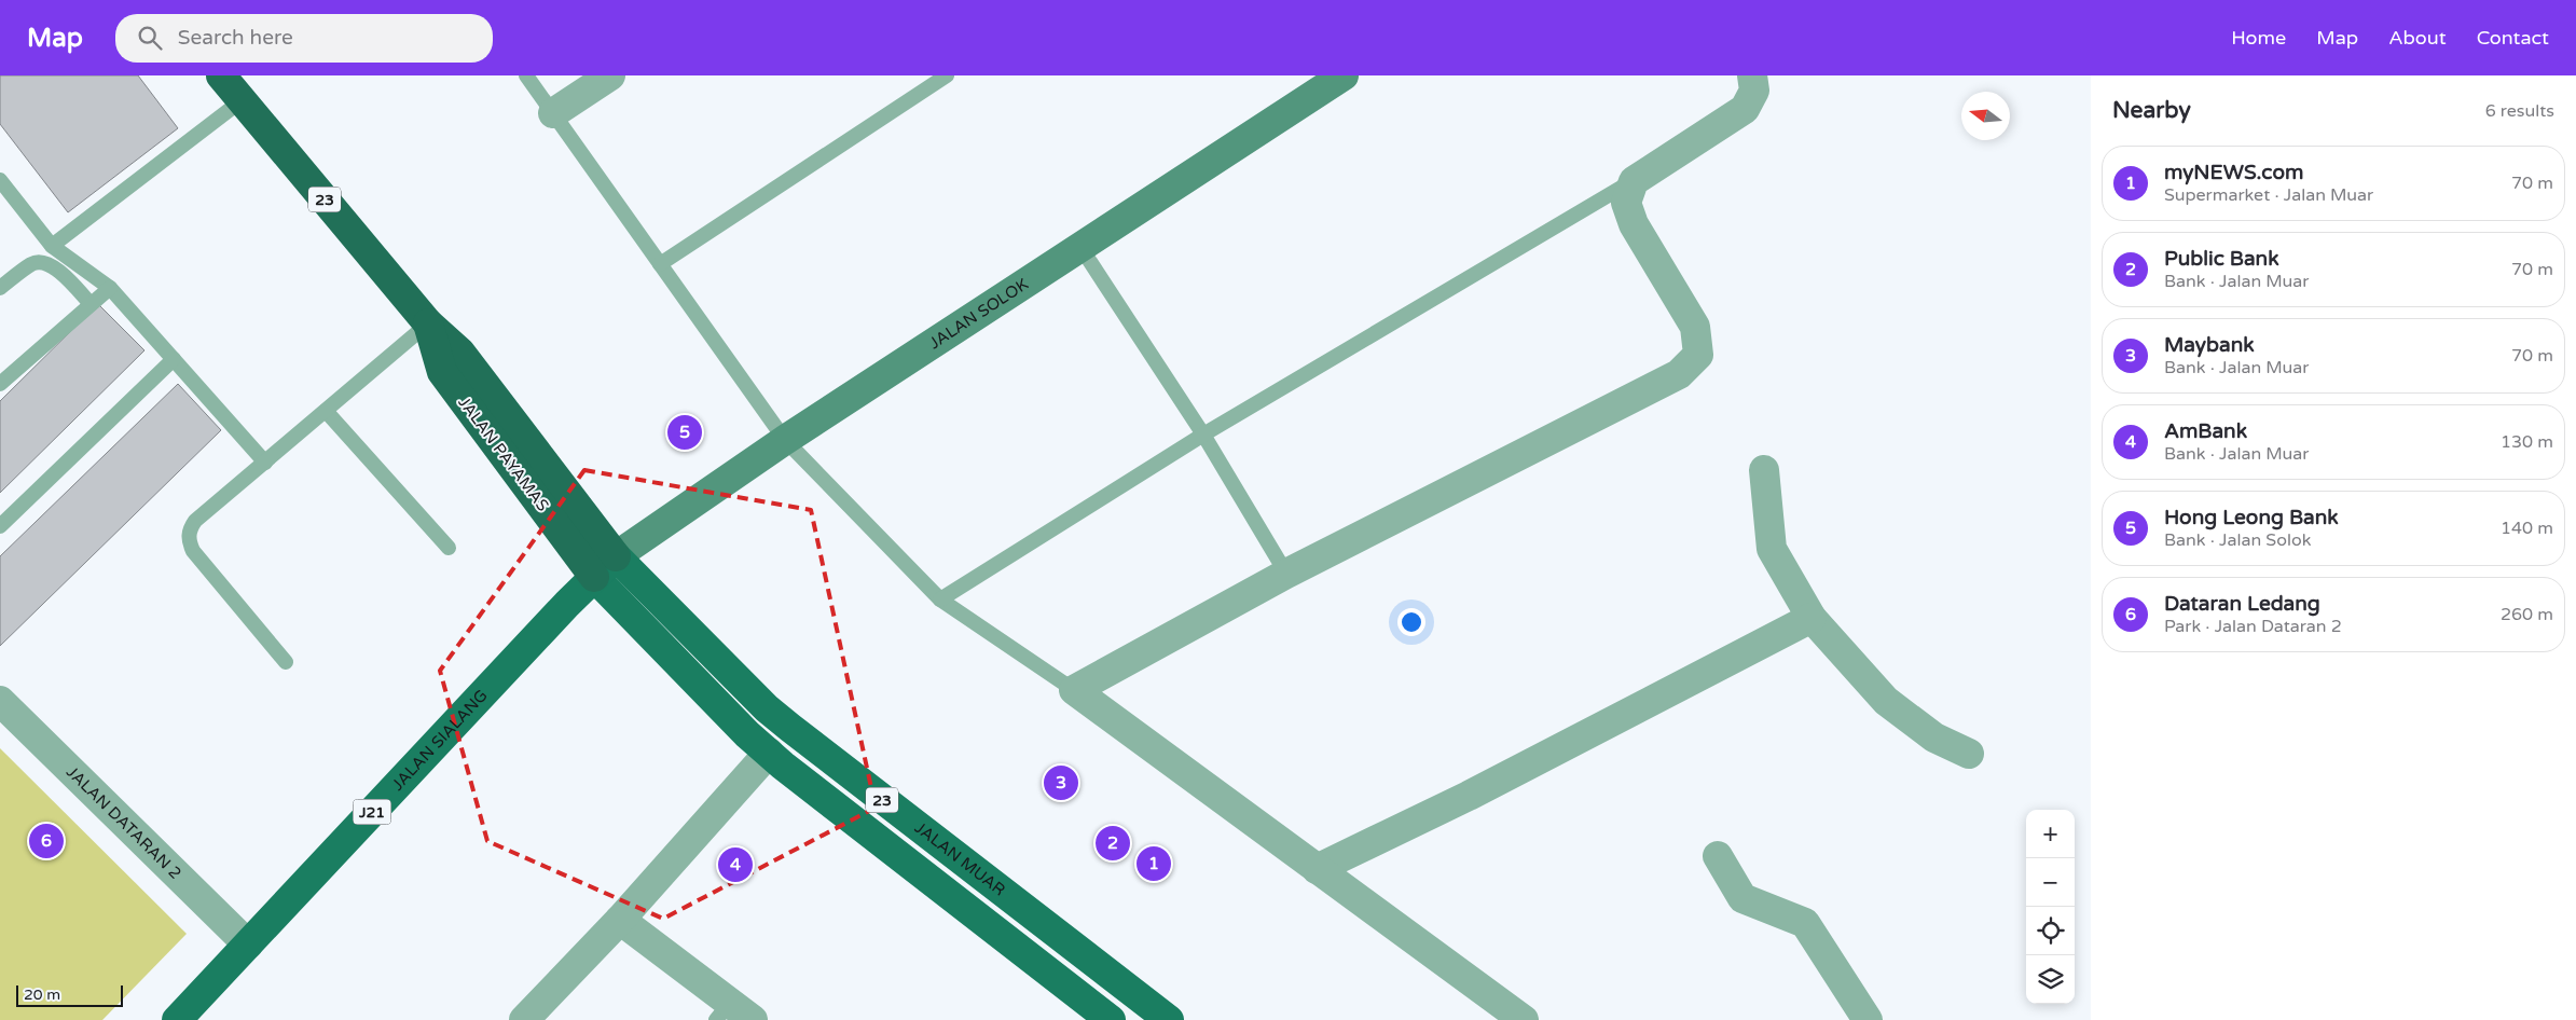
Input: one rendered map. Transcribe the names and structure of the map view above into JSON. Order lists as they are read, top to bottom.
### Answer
{
  "streets": {
    "highway": ["23", "JALAN PAYAMAS"],
    "main road": [
      "JALAN SOLOK",
      "JALAN SIALANG",
      "J21",
      "JALAN MUAR"
    ],
    "street": ["JALAN DATARAN 2"]
  },
  "crossings": [
    ["23", "JALAN PAYAMAS"],
    ["23", "JALAN SIALANG"],
    ["JALAN SOLOK", "JALAN PAYAMAS"],
    ["JALAN SOLOK", "JALAN SIALANG"],
    ["JALAN SOLOK", "JALAN MUAR"],
    ["JALAN PAYAMAS", "JALAN SIALANG"],
    ["JALAN PAYAMAS", "JALAN MUAR"],
    ["JALAN SIALANG", "JALAN DATARAN 2"],
    ["JALAN SIALANG", "JALAN MUAR"]
  ],
  "scale_bar": "20 m",
  "north": "left",
  "page": {
    "header": "Map",
    "search": "Search here",
    "nav": [
      "Home",
      "Map",
      "About",
      "Contact"
    ],
    "heading": ["Nearby", "6 results"],
    "list": [
      {
        "mark": "1",
        "name": "myNEWS.com",
        "note": "Supermarket · Jalan Muar",
        "value": "70 m"
      },
      {
        "mark": "2",
        "name": "Public Bank",
        "note": "Bank · Jalan Muar",
        "value": "70 m"
      },
      {
        "mark": "3",
        "name": "Maybank",
        "note": "Bank · Jalan Muar",
        "value": "70 m"
      },
      {
        "mark": "4",
        "name": "AmBank",
        "note": "Bank · Jalan Muar",
        "value": "130 m"
      },
      {
        "mark": "5",
        "name": "Hong Leong Bank",
        "note": "Bank · Jalan Solok",
        "value": "140 m"
      },
      {
        "mark": "6",
        "name": "Dataran Ledang",
        "note": "Park · Jalan Dataran 2",
        "value": "260 m"
      }
    ],
    "pins": [
      "5",
      "3",
      "6",
      "2",
      "1",
      "4"
    ],
    "map_buttons": ["+", "−"],
    "scale": "20 m"
  }
}
